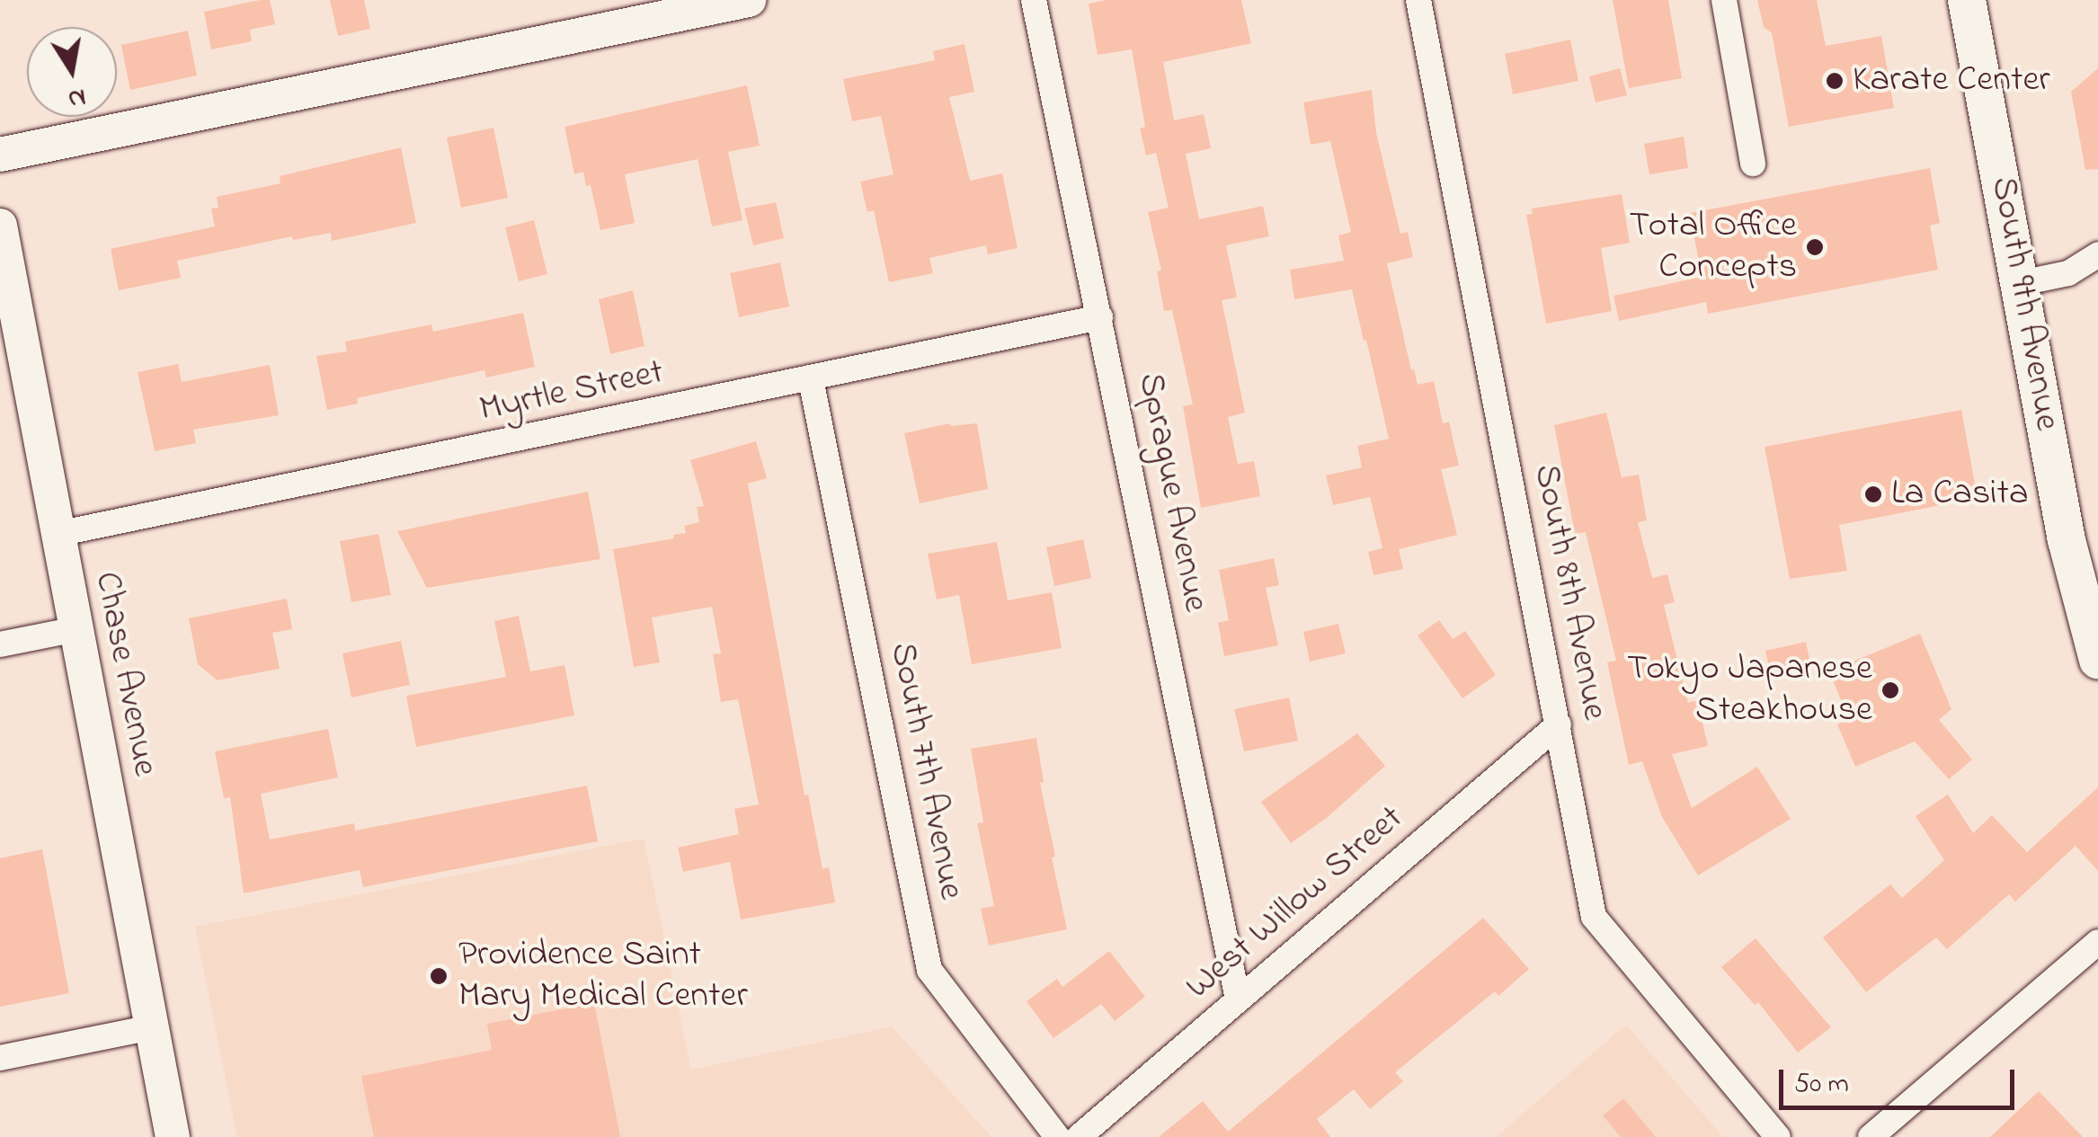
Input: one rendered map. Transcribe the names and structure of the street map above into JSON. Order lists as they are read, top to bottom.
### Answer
{
  "streets": {
    "main road": ["South 9th Avenue"],
    "street": [
      "Myrtle Street",
      "Sprague Avenue",
      "South 8th Avenue",
      "Chase Avenue",
      "South 7th Avenue",
      "West Willow Street"
    ]
  },
  "crossings": [
    ["Myrtle Street", "Sprague Avenue"],
    ["Myrtle Street", "Chase Avenue"],
    ["Myrtle Street", "South 7th Avenue"],
    ["Sprague Avenue", "West Willow Street"],
    ["South 8th Avenue", "West Willow Street"]
  ],
  "places": [
    "Karate Center",
    "Total Office Concepts",
    "La Casita",
    "Tokyo Japanese Steakhouse",
    "Providence Saint Mary Medical Center"
  ],
  "scale_bar": "50 m",
  "north": "bottom"
}
